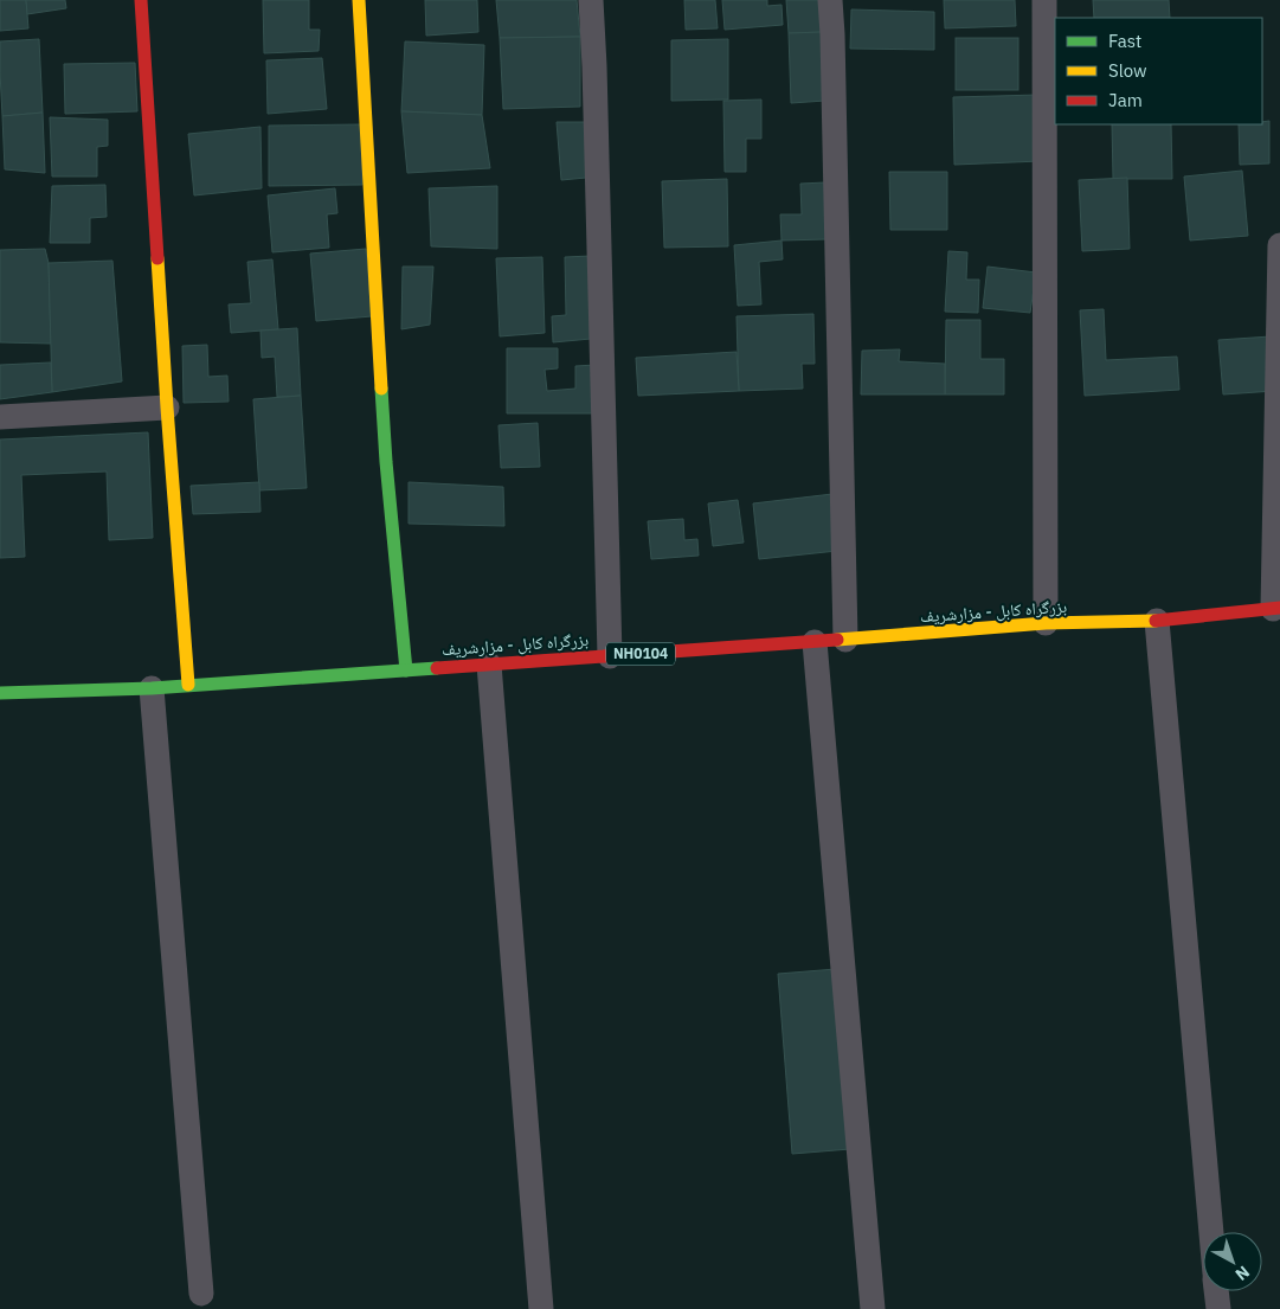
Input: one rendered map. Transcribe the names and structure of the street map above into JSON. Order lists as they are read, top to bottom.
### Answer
{
  "streets": {
    "main road": ["بزرگراه کابل - مزارشریف", "NH0104"]
  },
  "legend": ["Fast", "Slow", "Jam"],
  "north": "bottom right"
}
